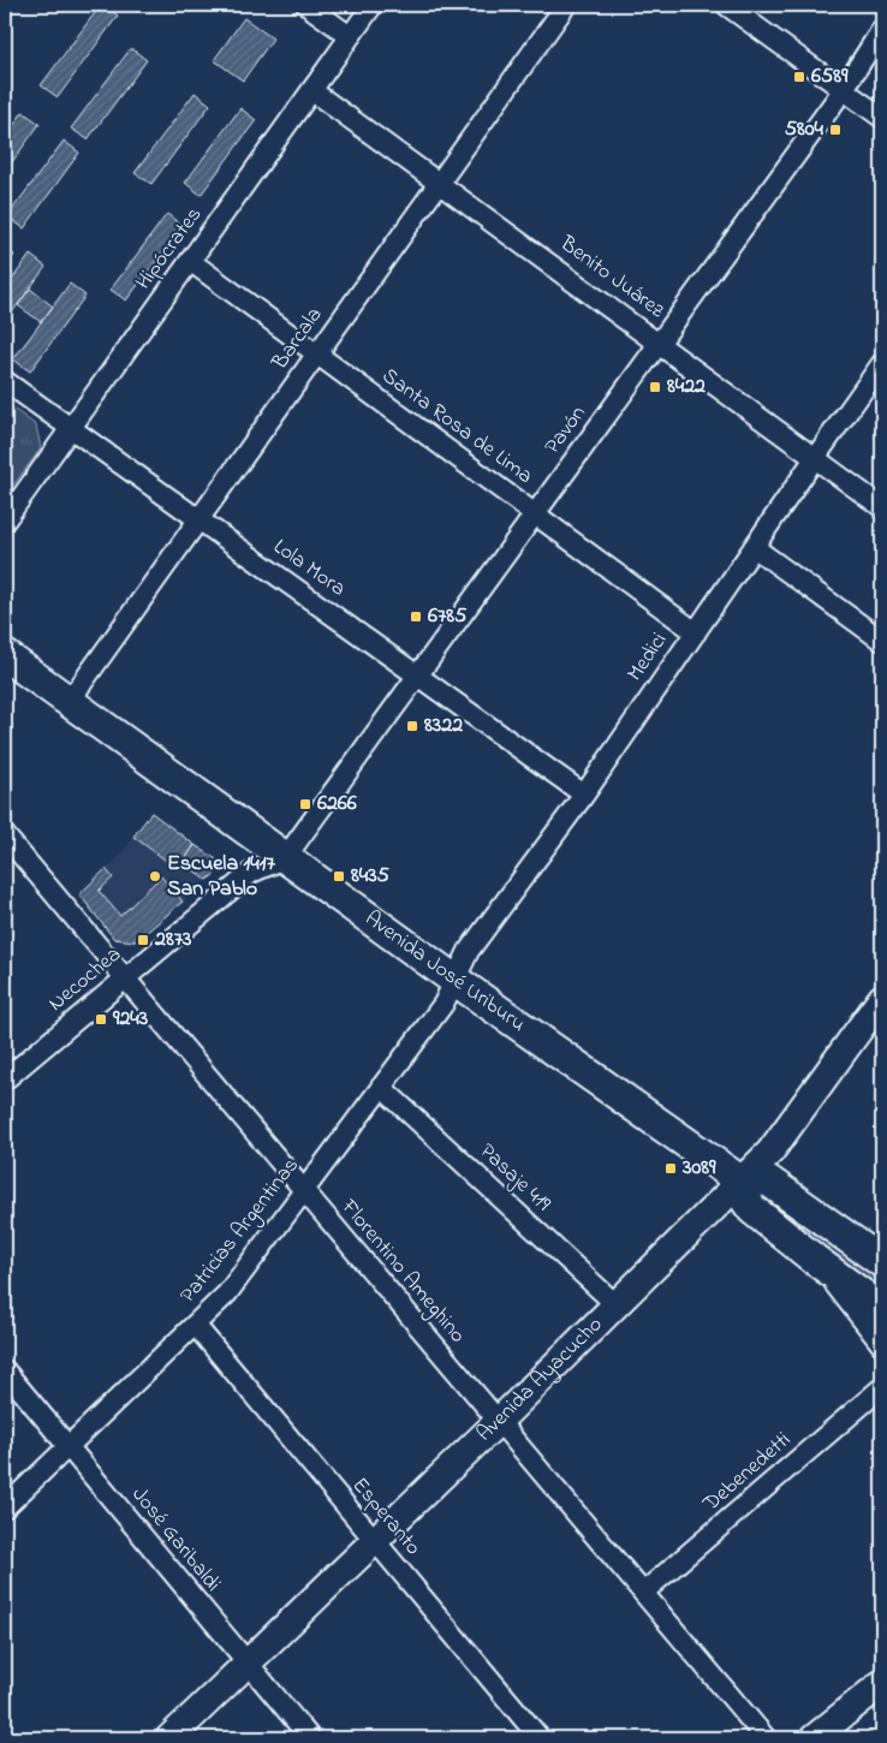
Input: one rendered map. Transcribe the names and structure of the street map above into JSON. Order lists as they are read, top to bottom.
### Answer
{
  "streets": {
    "main road": ["Avenida José Uriburu", "Avenida Ayacucho"],
    "street": [
      "Hipócrates",
      "Benito Juárez",
      "Barcala",
      "Santa Rosa de Lima",
      "Pavón",
      "Lola Mora",
      "Medici",
      "Necochea",
      "Pasaje 419",
      "Patricias Argentinas",
      "Florentino Ameghino",
      "Debenedetti",
      "Esperanto",
      "José Garibaldi"
    ]
  },
  "crossings": [
    ["Hipócrates", "Benito Juárez"],
    ["Hipócrates", "Santa Rosa de Lima"],
    ["Hipócrates", "Lola Mora"],
    ["Benito Juárez", "Barcala"],
    ["Benito Juárez", "Pavón"],
    ["Benito Juárez", "Medici"],
    ["Barcala", "Santa Rosa de Lima"],
    ["Barcala", "Lola Mora"],
    ["Barcala", "Avenida José Uriburu"],
    ["Santa Rosa de Lima", "Pavón"],
    ["Santa Rosa de Lima", "Medici"],
    ["Pavón", "Lola Mora"],
    ["Pavón", "Avenida José Uriburu"],
    ["Pavón", "Necochea"],
    ["Lola Mora", "Medici"],
    ["Medici", "Avenida José Uriburu"],
    ["Medici", "Patricias Argentinas"],
    ["Avenida José Uriburu", "Necochea"],
    ["Avenida José Uriburu", "Patricias Argentinas"],
    ["Avenida José Uriburu", "Avenida Ayacucho"],
    ["Necochea", "Florentino Ameghino"],
    ["Pasaje 419", "Patricias Argentinas"],
    ["Pasaje 419", "Avenida Ayacucho"],
    ["Patricias Argentinas", "Florentino Ameghino"],
    ["Patricias Argentinas", "Esperanto"],
    ["Patricias Argentinas", "José Garibaldi"],
    ["Florentino Ameghino", "Avenida Ayacucho"],
    ["Florentino Ameghino", "Debenedetti"],
    ["Avenida Ayacucho", "Esperanto"],
    ["Avenida Ayacucho", "José Garibaldi"]
  ],
  "places": {
    "transit": [
      "6589",
      "5804",
      "8422",
      "6785",
      "8322",
      "6266",
      "8435",
      "2873",
      "9243",
      "3089"
    ],
    "other": ["Escuela 1417 San Pablo"]
  }
}
